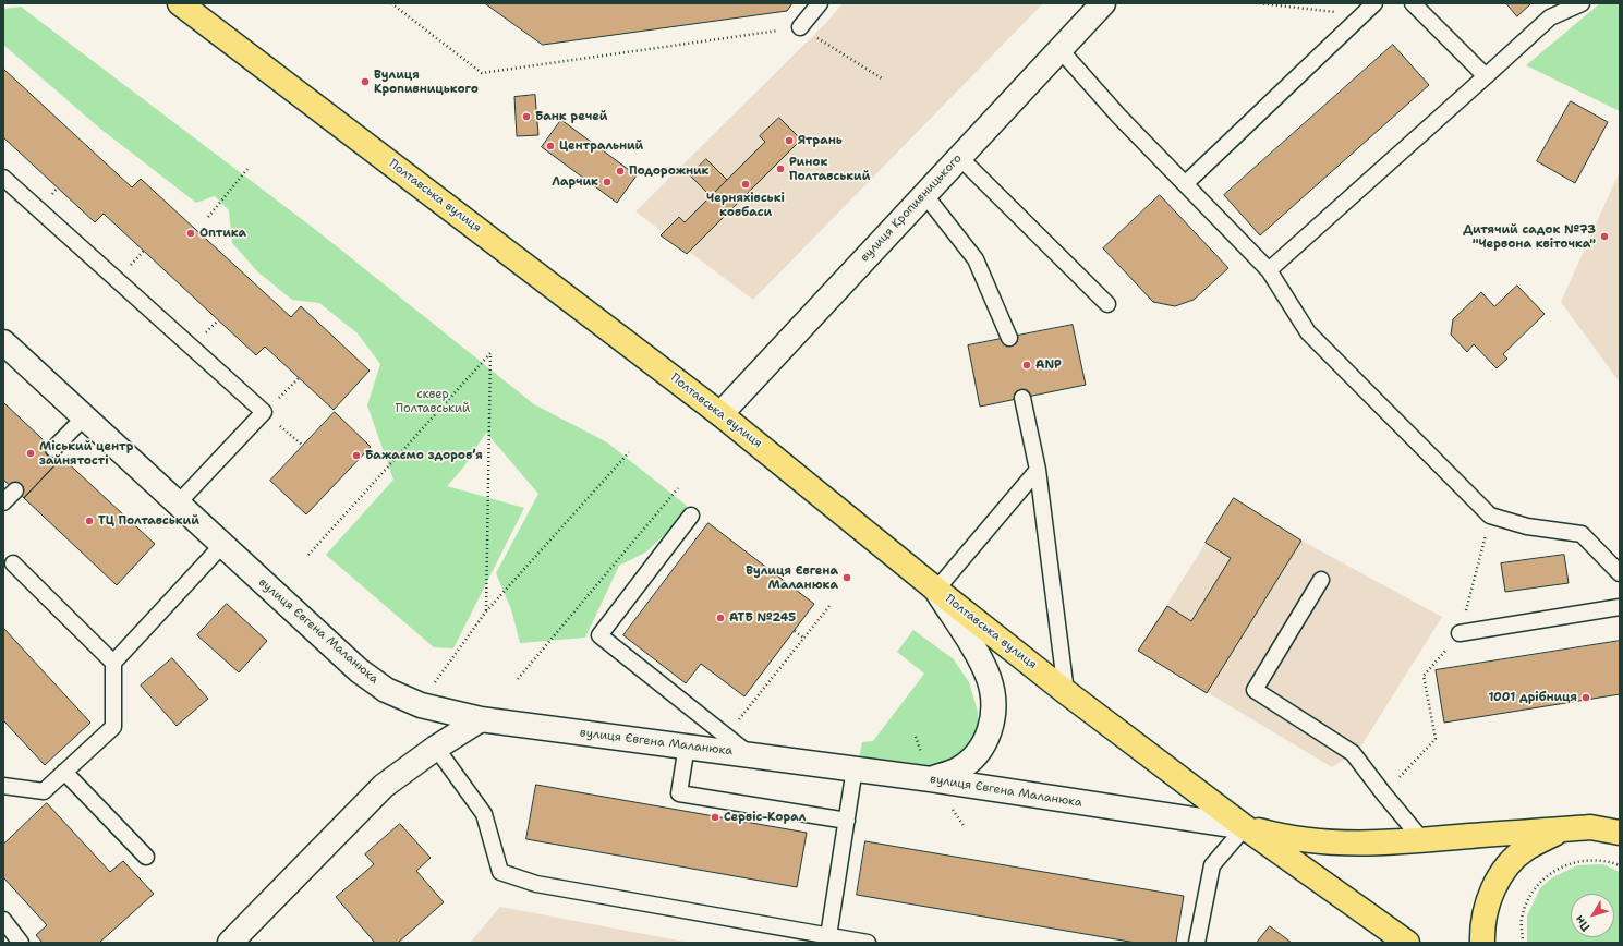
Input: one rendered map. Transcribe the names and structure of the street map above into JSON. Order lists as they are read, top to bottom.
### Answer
{
  "streets": {
    "main road": ["Полтавська вулиця", "вулиця Євгена Маланюка"],
    "street": ["вулиця Кропивницького"]
  },
  "crossings": [
    ["Полтавська вулиця", "вулиця Кропивницького"],
    ["Полтавська вулиця", "вулиця Євгена Маланюка"]
  ],
  "parks": ["сквер Полтавський"],
  "places": [
    "Вулиця Кропивницького",
    "Банк речей",
    "Ятрань",
    "Центральний",
    "Ринок Полтавський",
    "Подорожник",
    "Ларчик",
    "Черняхівські ковбаси",
    "Оптика",
    "Дитячий садок №73 \"Червона квіточка\"",
    "ANP",
    "Міський центр зайнятості",
    "Бажаємо здоровʼя",
    "ТЦ Полтавський",
    "Вулиця Євгена Маланюка",
    "АТБ №245",
    "1001 дрібниця",
    "Сервіс-Корал"
  ],
  "north": "bottom left"
}
